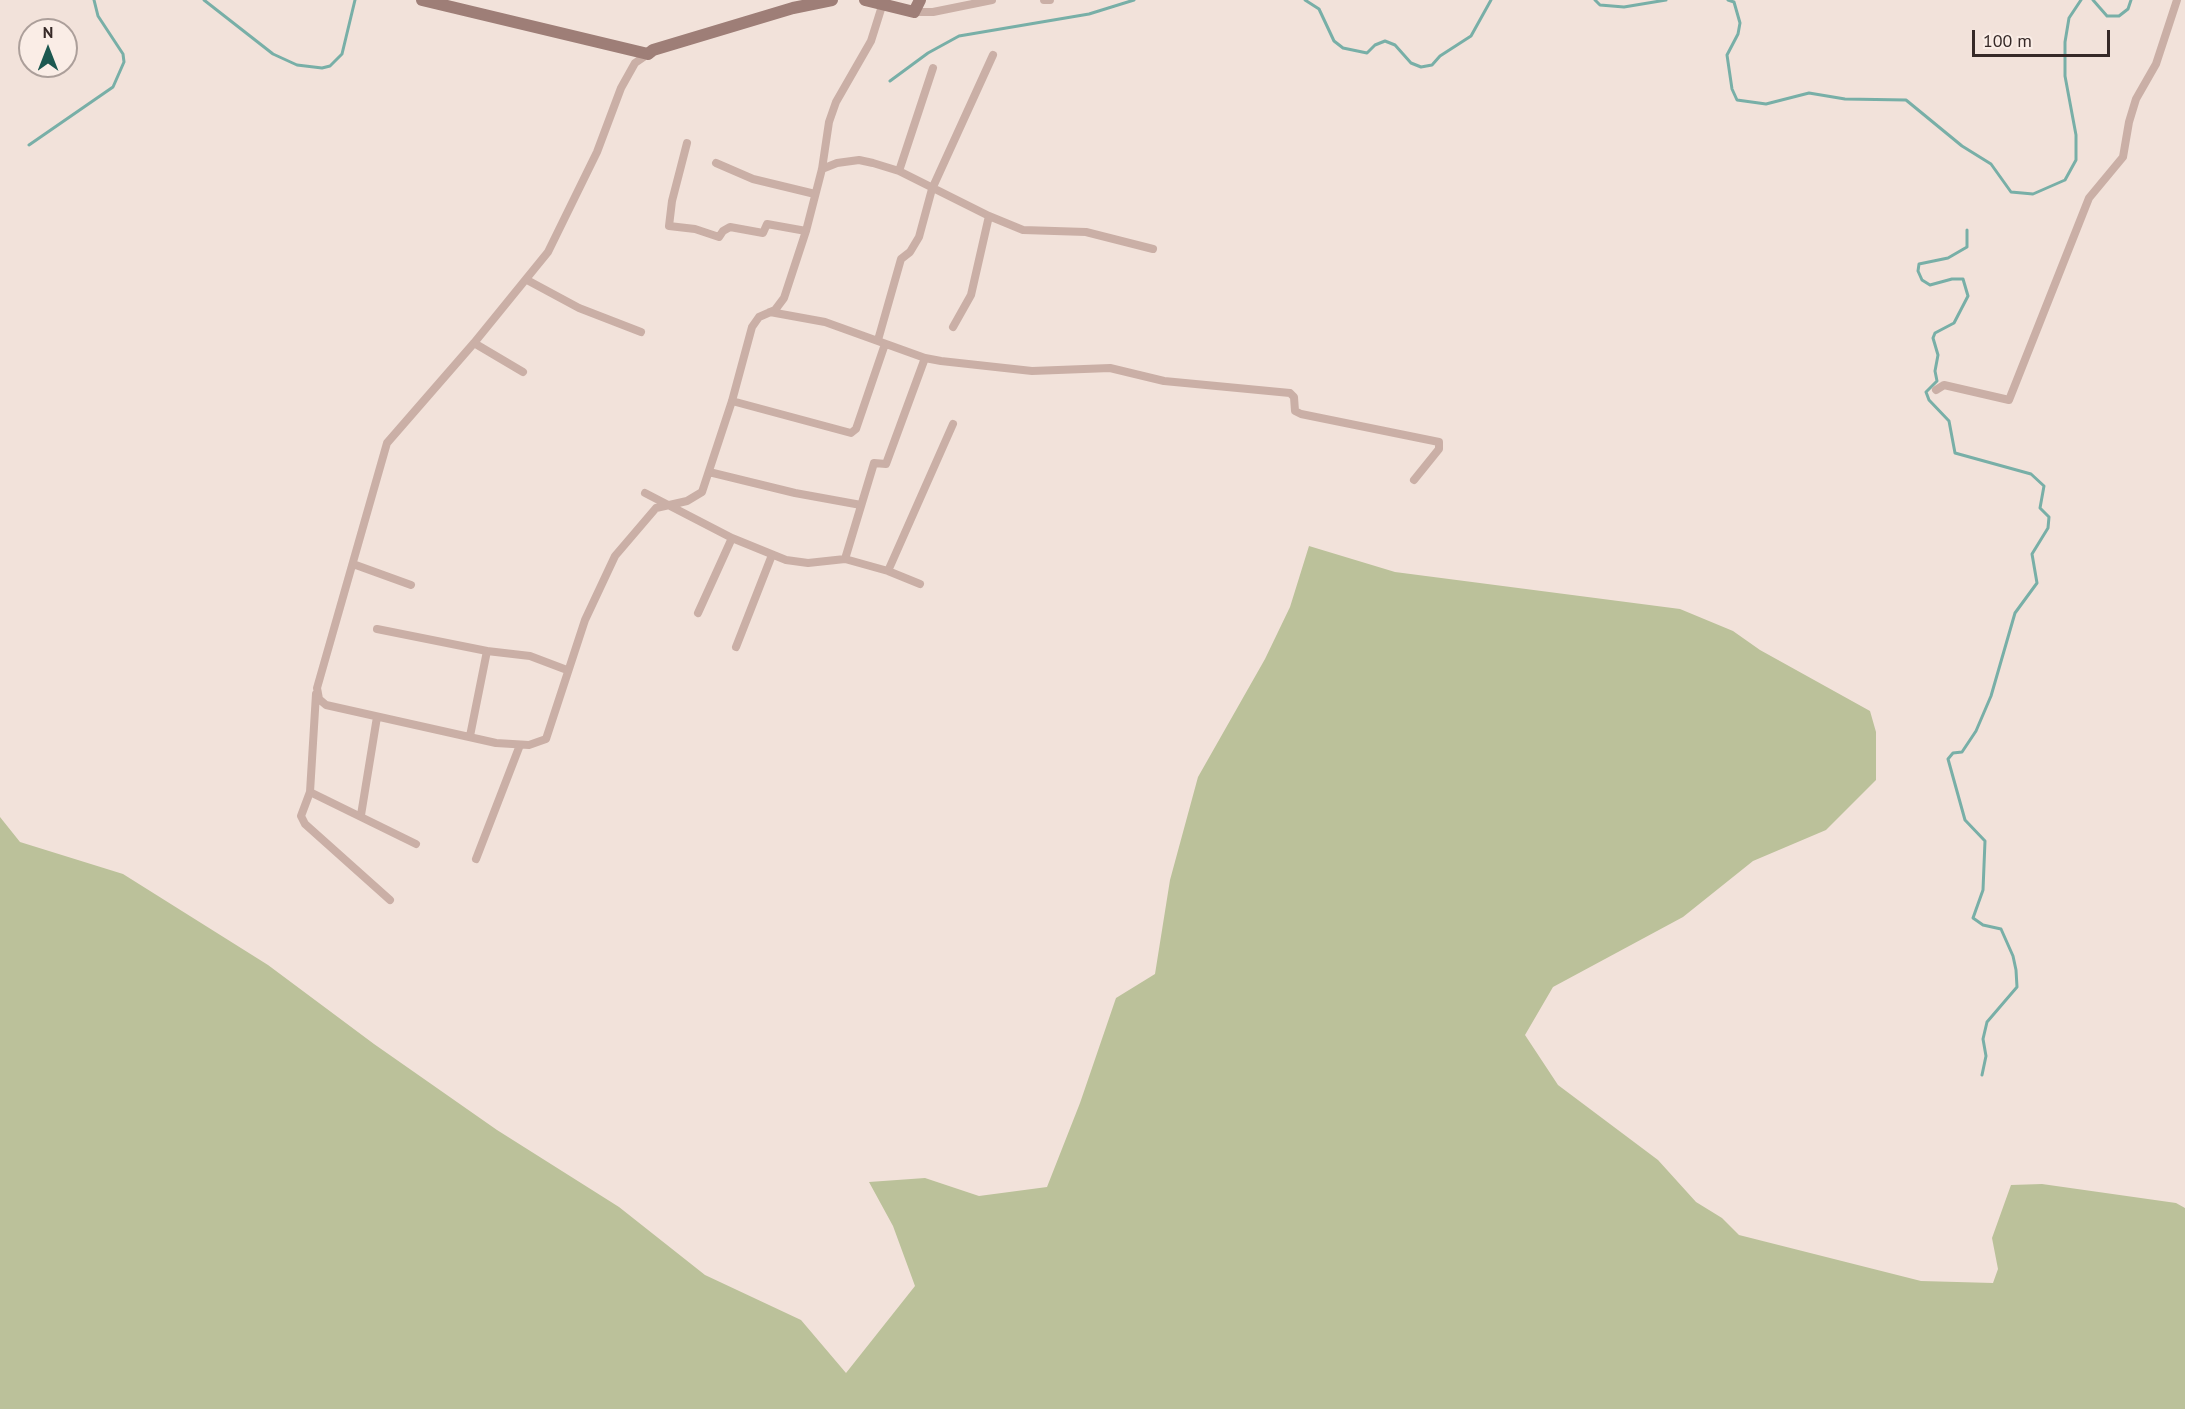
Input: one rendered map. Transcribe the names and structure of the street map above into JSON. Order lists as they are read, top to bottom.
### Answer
{
  "scale_bar": "100 m",
  "north": "top"
}
